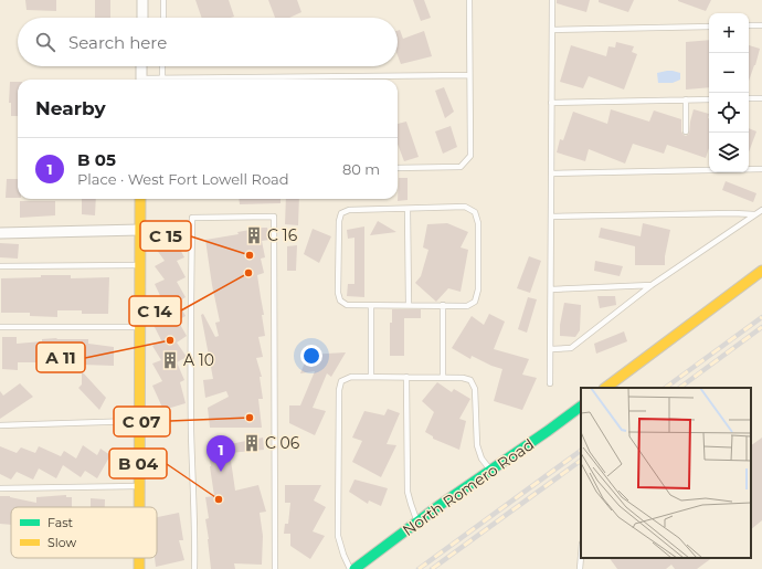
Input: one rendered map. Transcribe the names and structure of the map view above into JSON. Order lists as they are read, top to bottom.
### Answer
{
  "streets": {
    "street": ["North Romero Road"]
  },
  "places": {
    "building": ["C 16", "A 10", "C 06"],
    "other": [
      "C 15",
      "C 14",
      "A 11",
      "C 07",
      "B 04"
    ]
  },
  "legend": ["Fast", "Slow"],
  "page": {
    "map_buttons": ["+", "−"],
    "search": "Search here",
    "heading": "Nearby",
    "list": [
      {
        "mark": "1",
        "name": "B 05",
        "note": "Place · West Fort Lowell Road",
        "value": "80 m"
      }
    ],
    "pins": "1"
  }
}
